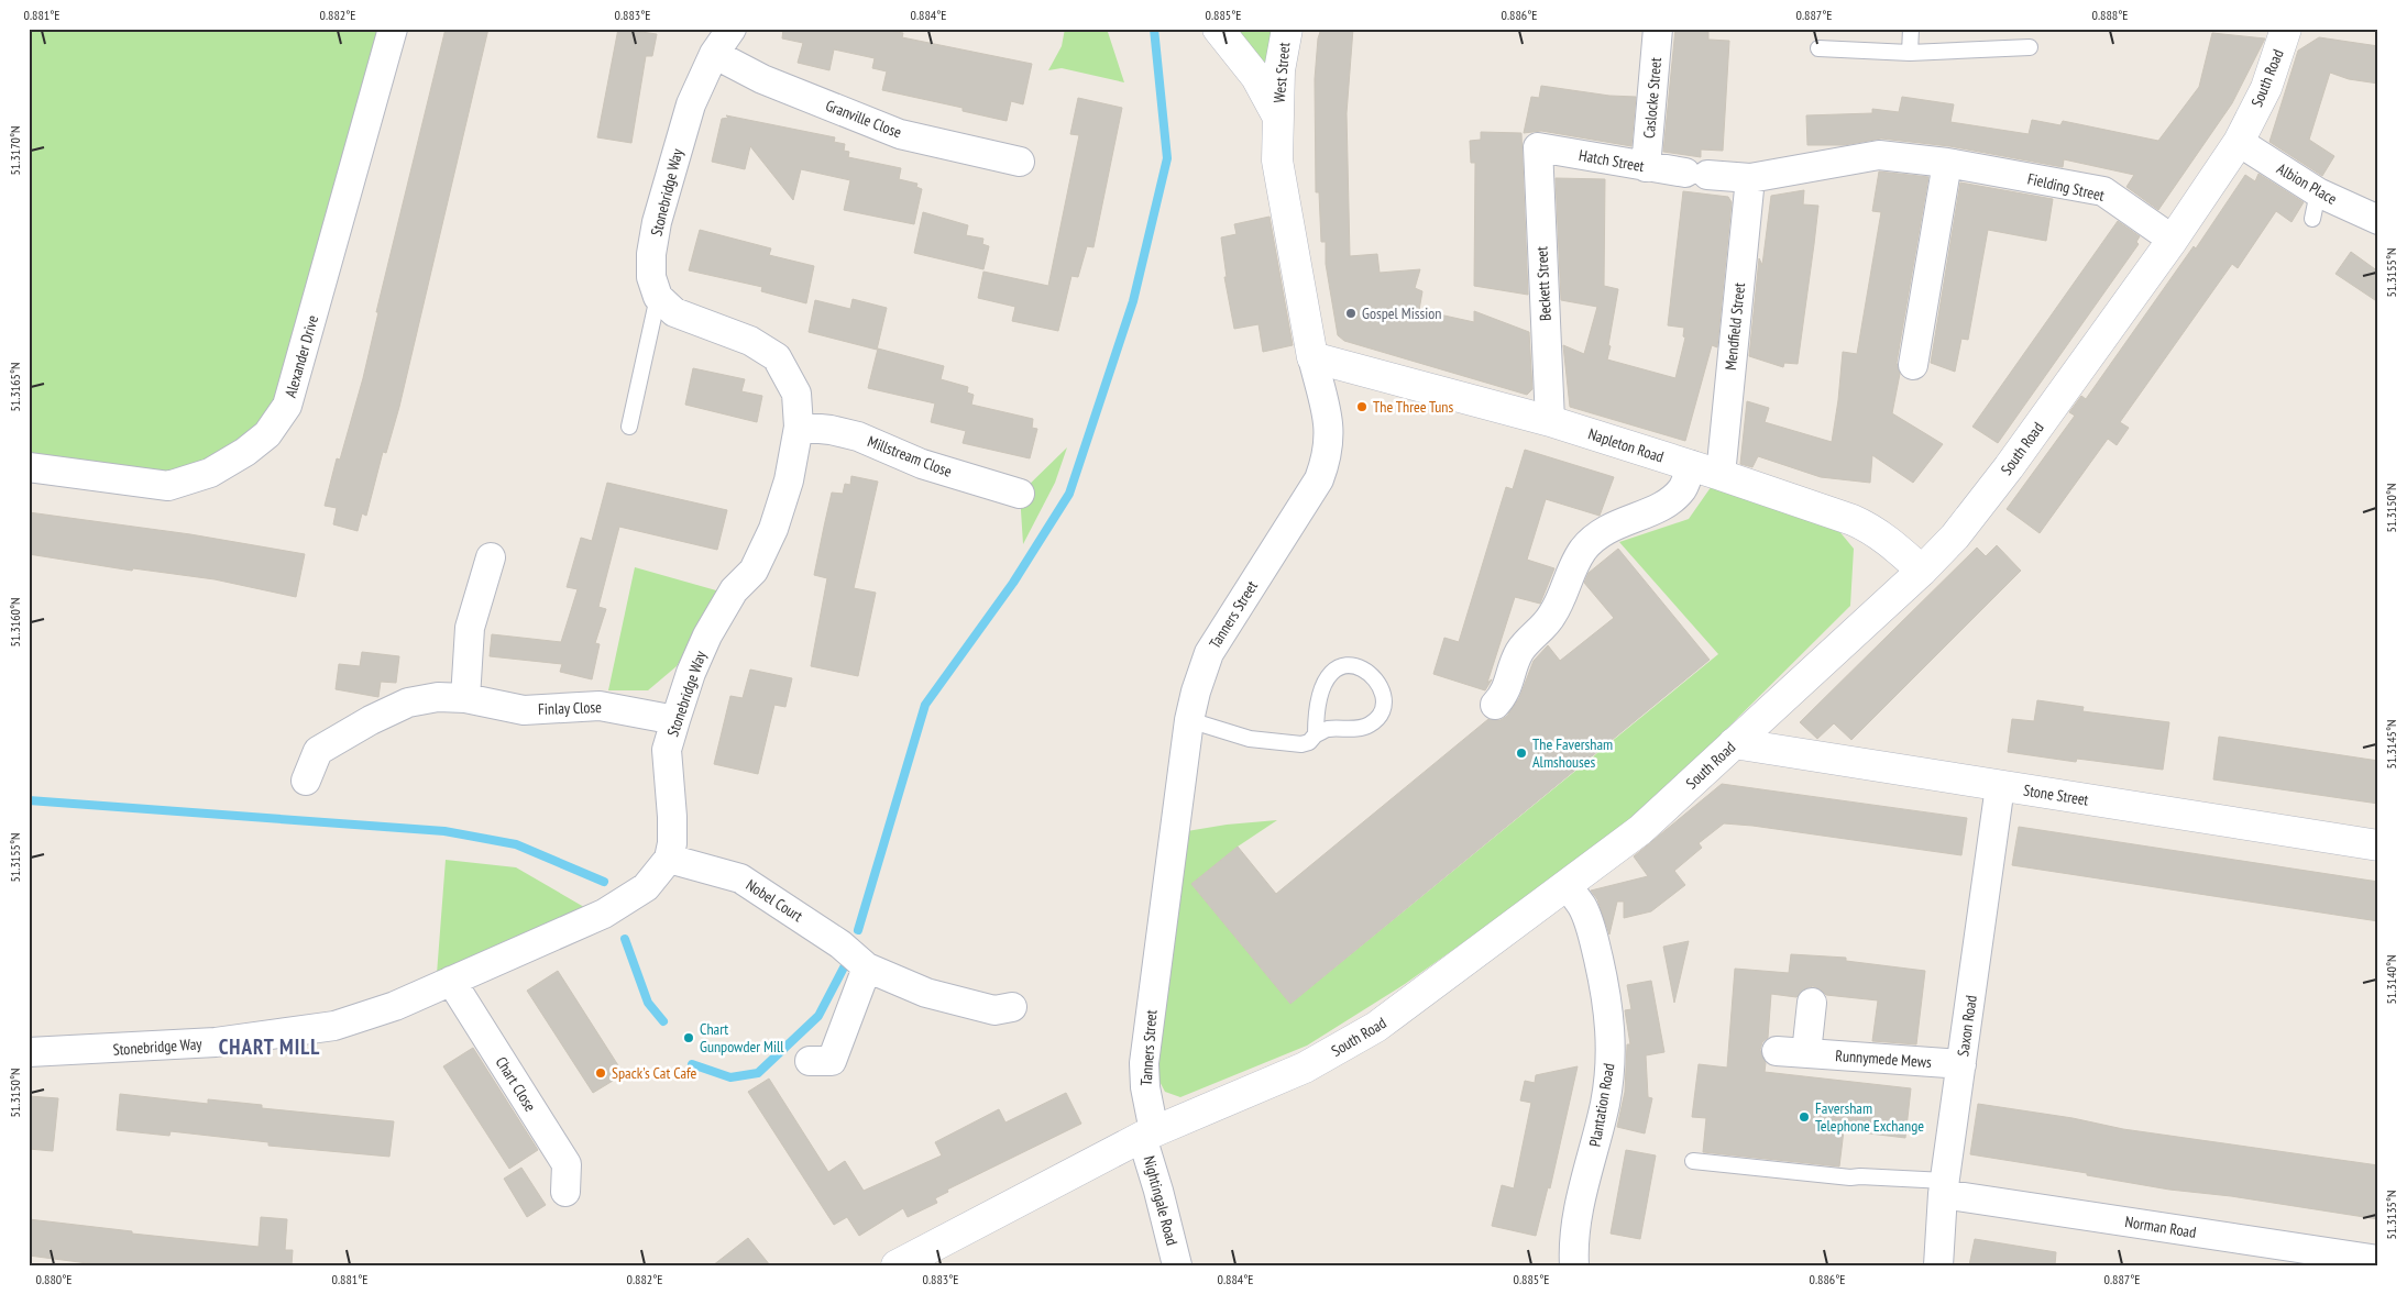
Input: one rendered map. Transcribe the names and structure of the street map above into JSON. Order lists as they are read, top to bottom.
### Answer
{
  "streets": {
    "main road": [
      "West Street",
      "South Road",
      "Napleton Road",
      "Tanners Street",
      "Stone Street"
    ],
    "street": [
      "Caslocke Street",
      "Granville Close",
      "Hatch Street",
      "Albion Place",
      "Fielding Street",
      "Stonebridge Way",
      "Beckett Street",
      "Mendfield Street",
      "Alexander Drive",
      "Millstream Close",
      "Finlay Close",
      "Nobel Court",
      "Saxon Road",
      "Runnymede Mews",
      "Chart Close",
      "Plantation Road",
      "Nightingale Road",
      "Norman Road"
    ]
  },
  "crossings": [
    ["West Street", "Tanners Street"],
    ["South Road", "Albion Place"],
    ["South Road", "Fielding Street"],
    ["South Road", "Napleton Road"],
    ["South Road", "Tanners Street"],
    ["South Road", "Stone Street"],
    ["South Road", "Plantation Road"],
    ["South Road", "Nightingale Road"],
    ["Caslocke Street", "Hatch Street"],
    ["Granville Close", "Stonebridge Way"],
    ["Hatch Street", "Fielding Street"],
    ["Hatch Street", "Beckett Street"],
    ["Fielding Street", "Mendfield Street"],
    ["Stonebridge Way", "Millstream Close"],
    ["Stonebridge Way", "Finlay Close"],
    ["Stonebridge Way", "Nobel Court"],
    ["Stonebridge Way", "Chart Close"],
    ["Beckett Street", "Napleton Road"],
    ["Mendfield Street", "Napleton Road"],
    ["Napleton Road", "Tanners Street"],
    ["Tanners Street", "Nightingale Road"],
    ["Stone Street", "Saxon Road"],
    ["Saxon Road", "Runnymede Mews"],
    ["Saxon Road", "Norman Road"]
  ],
  "districts": ["CHART MILL"],
  "places": [
    "Gospel Mission",
    "The Three Tuns",
    "The Faversham Almshouses",
    "Chart Gunpowder Mill",
    "Spack's Cat Cafe",
    "Faversham Telephone Exchange"
  ],
  "coordinates": [
    "0.881°E",
    "0.882°E",
    "0.883°E",
    "0.884°E",
    "0.885°E",
    "0.886°E",
    "0.887°E",
    "0.888°E",
    "51.3170°N",
    "51.3155°N",
    "51.3165°N",
    "51.3150°N",
    "51.3160°N",
    "51.3145°N",
    "51.3140°N",
    "51.3135°N",
    "0.880°E"
  ]
}
